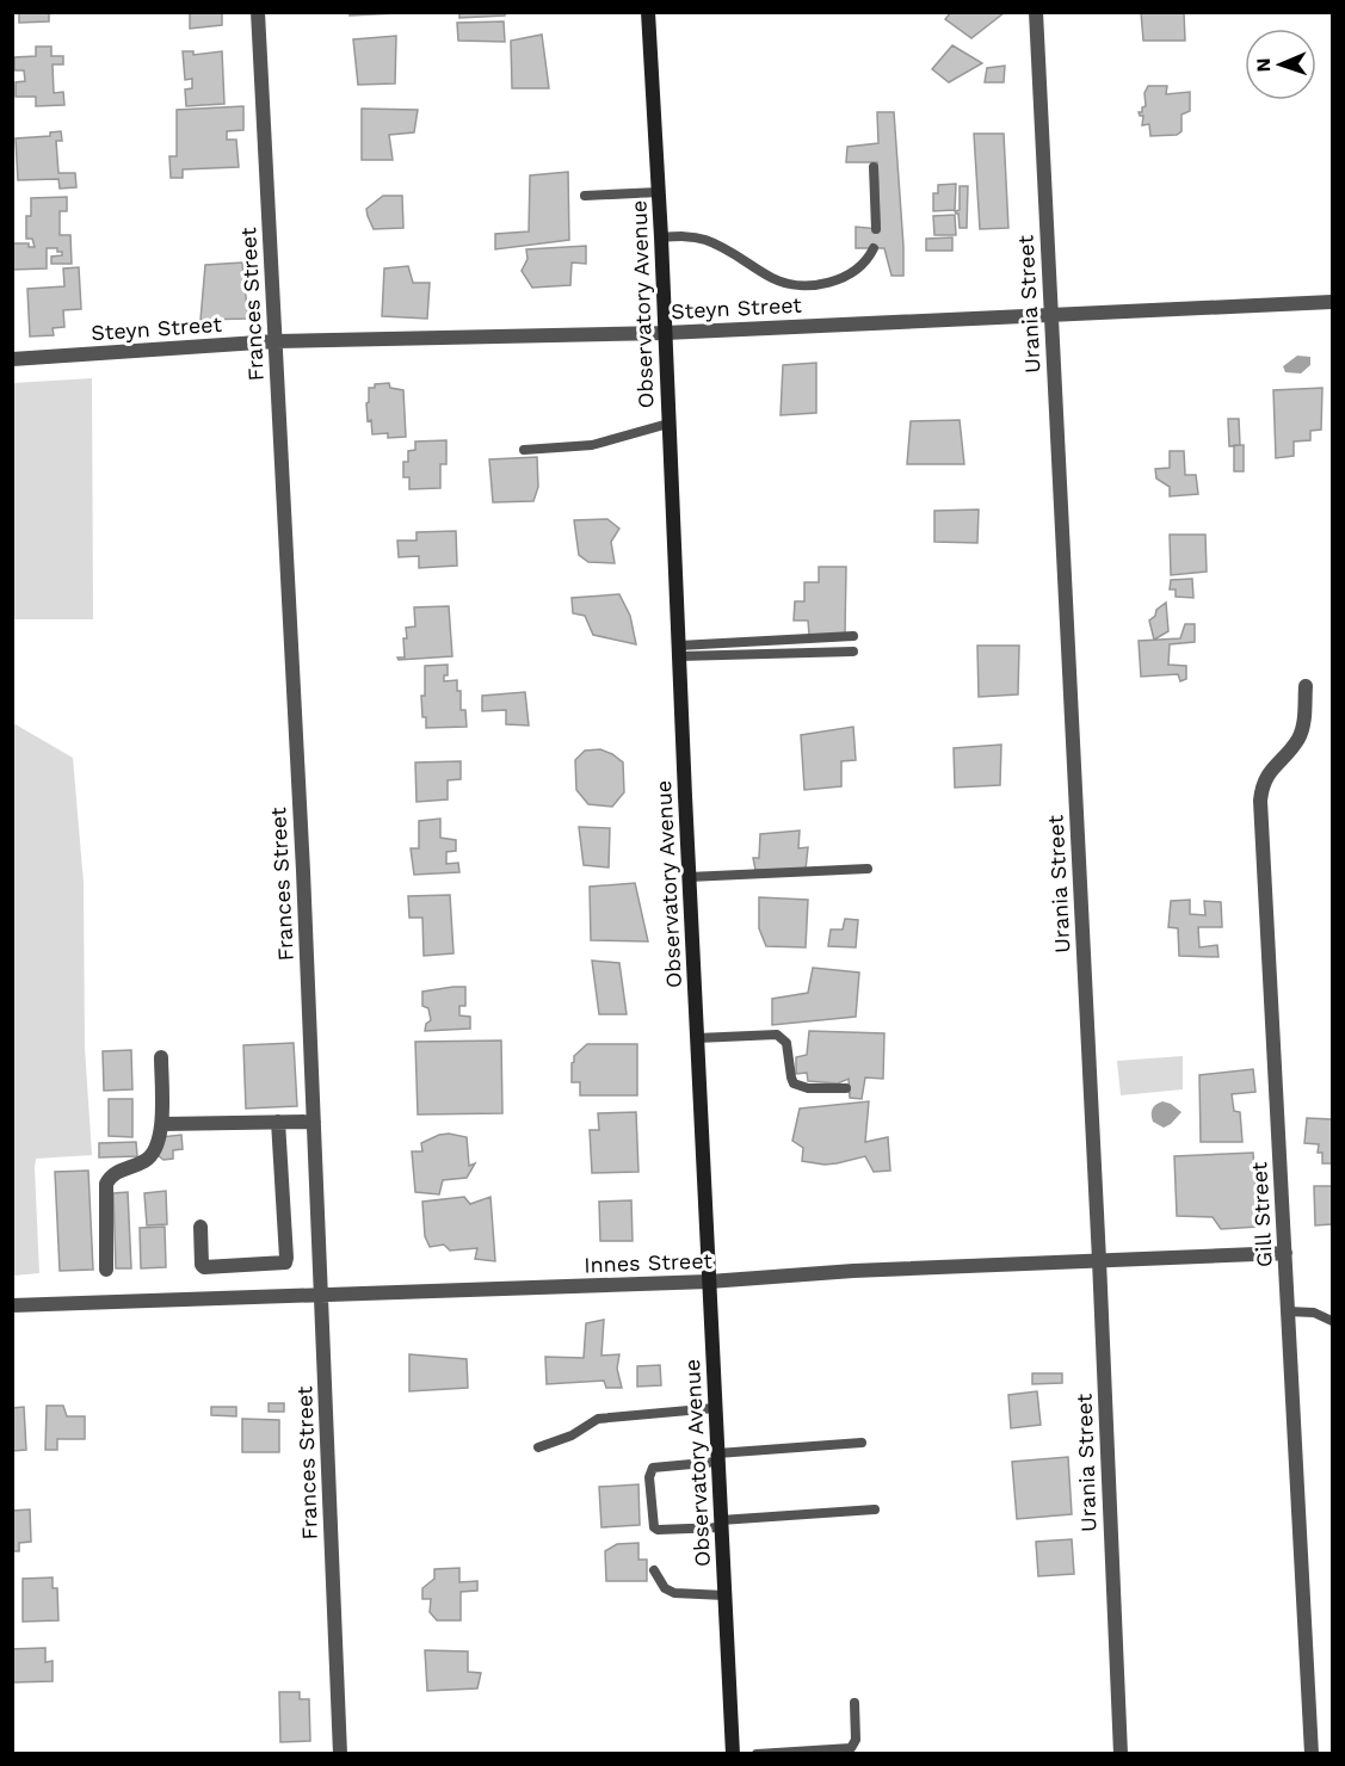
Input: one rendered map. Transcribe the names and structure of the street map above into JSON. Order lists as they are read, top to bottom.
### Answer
{
  "streets": {
    "main road": ["Observatory Avenue"],
    "street": [
      "Frances Street",
      "Urania Street",
      "Steyn Street",
      "Gill Street",
      "Innes Street"
    ]
  },
  "crossings": [
    ["Frances Street", "Steyn Street"],
    ["Frances Street", "Innes Street"],
    ["Observatory Avenue", "Steyn Street"],
    ["Observatory Avenue", "Innes Street"],
    ["Urania Street", "Steyn Street"],
    ["Urania Street", "Innes Street"],
    ["Gill Street", "Innes Street"]
  ],
  "north": "left"
}
